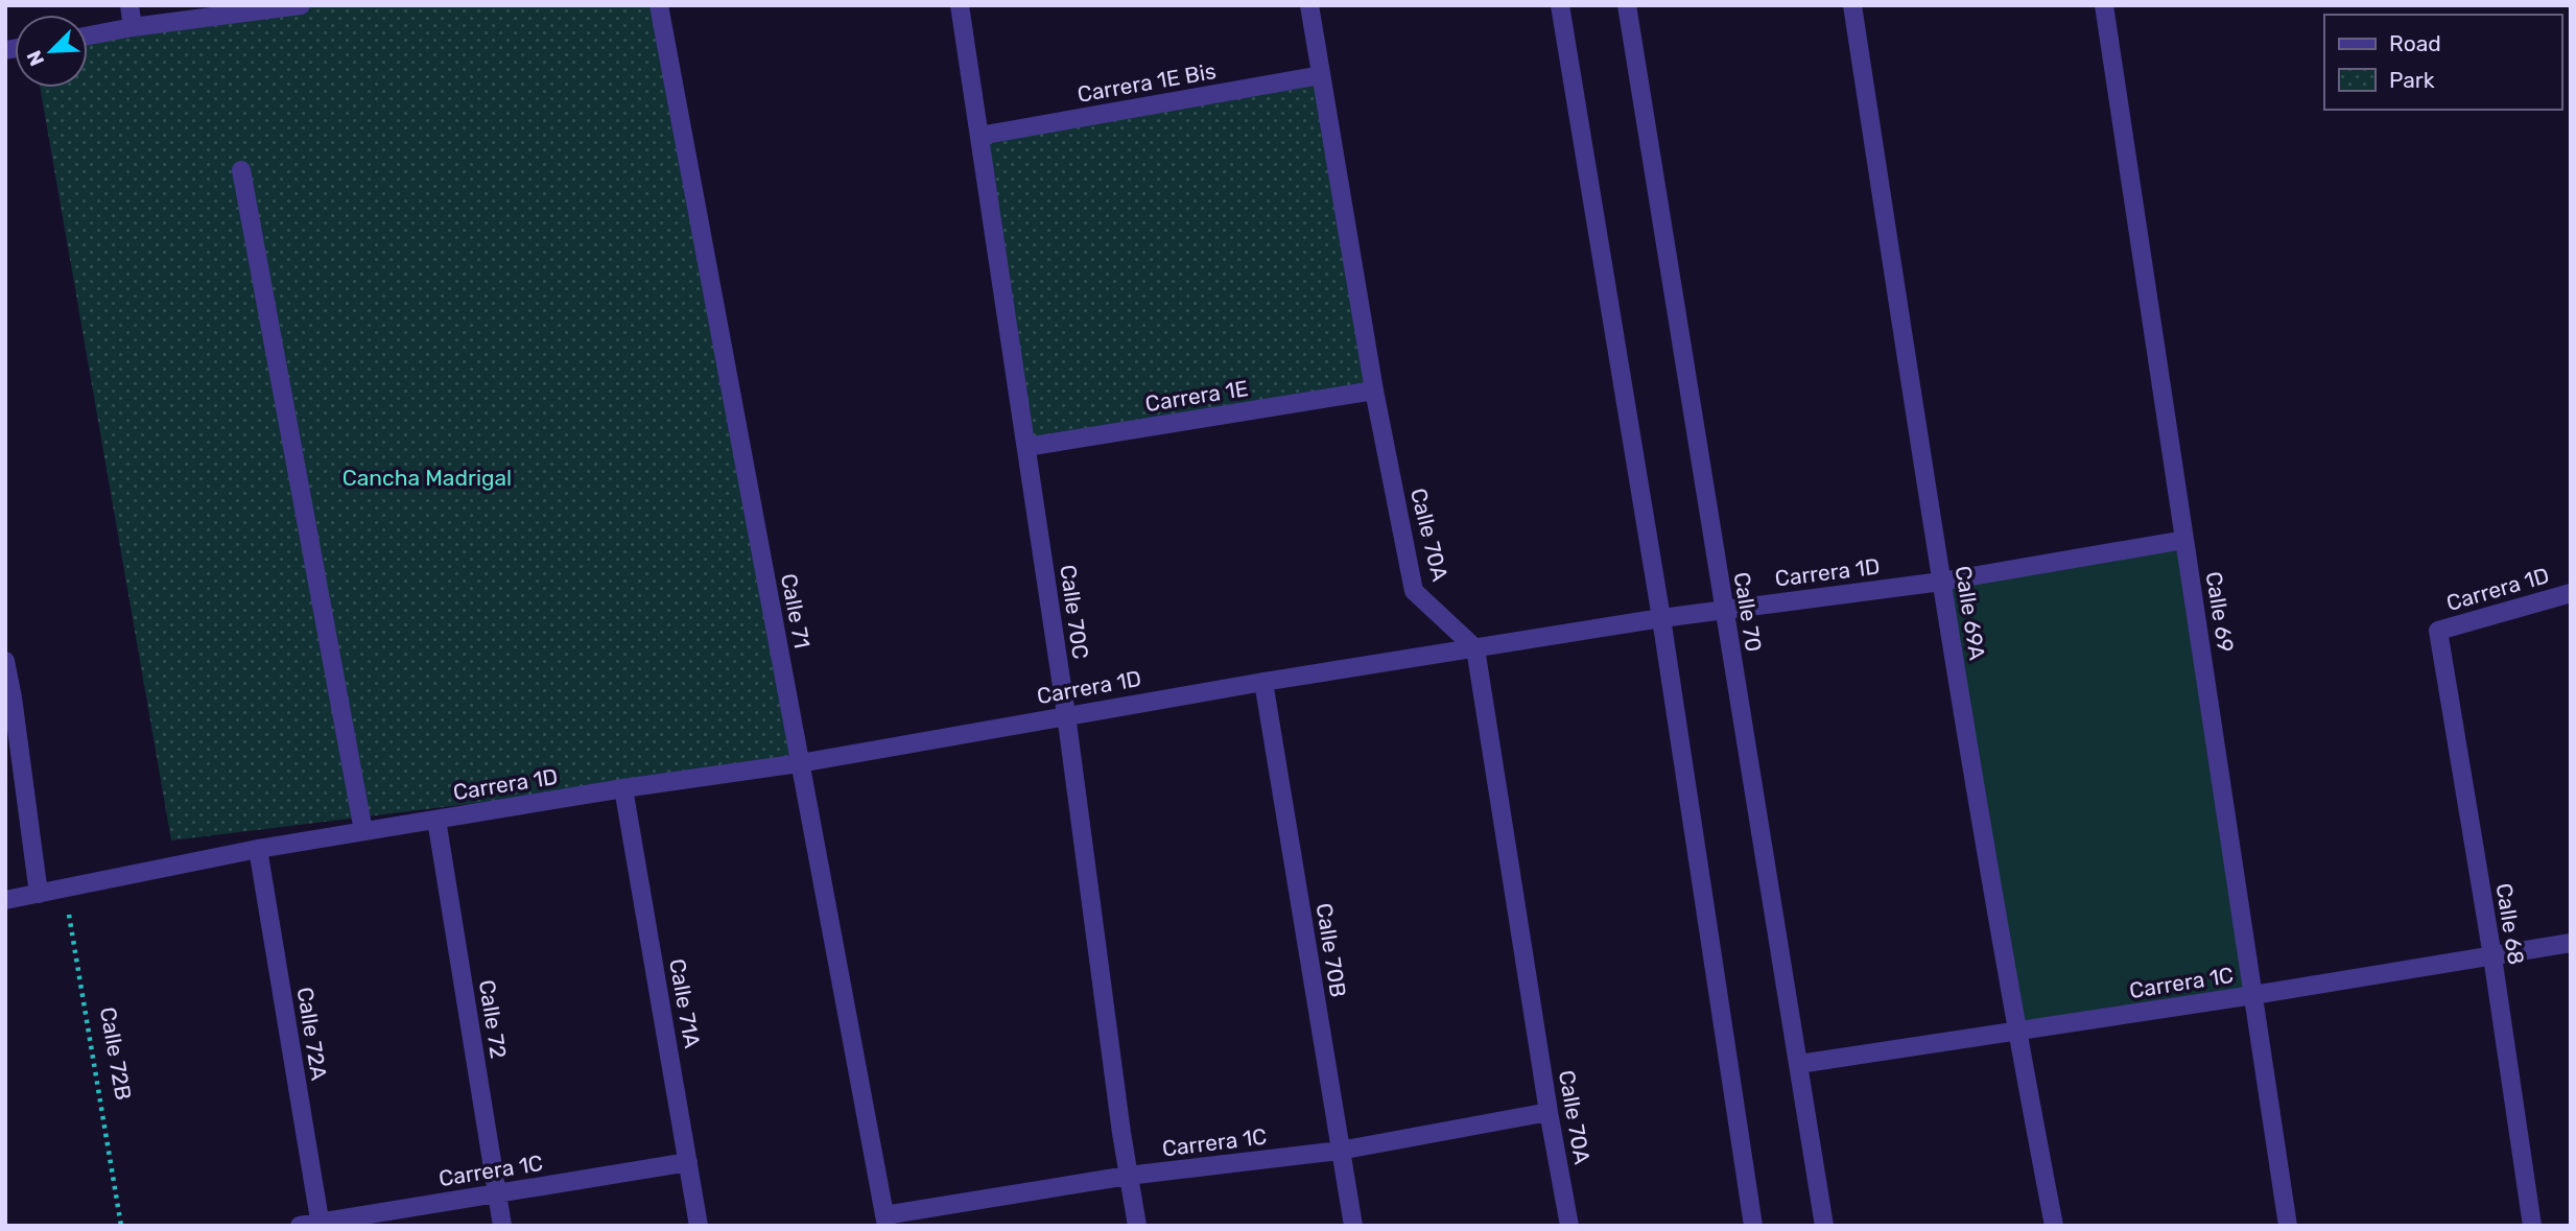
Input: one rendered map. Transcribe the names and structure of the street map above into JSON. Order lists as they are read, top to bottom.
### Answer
{
  "streets": {
    "street": [
      "Carrera 1E Bis",
      "Carrera 1E",
      "Calle 70A",
      "Carrera 1D",
      "Calle 71",
      "Calle 70C",
      "Calle 70",
      "Calle 69",
      "Calle 69A",
      "Calle 68",
      "Calle 70B",
      "Carrera 1C",
      "Calle 71A",
      "Calle 72",
      "Calle 72A"
    ],
    "path": ["Calle 72B"]
  },
  "crossings": [
    ["Carrera 1E Bis", "Calle 70A"],
    ["Carrera 1E Bis", "Calle 70C"],
    ["Carrera 1E", "Calle 70A"],
    ["Carrera 1E", "Calle 70C"],
    ["Calle 70A", "Carrera 1D"],
    ["Calle 70A", "Carrera 1C"],
    ["Carrera 1D", "Calle 71"],
    ["Carrera 1D", "Calle 70C"],
    ["Carrera 1D", "Calle 70"],
    ["Carrera 1D", "Calle 69"],
    ["Carrera 1D", "Calle 69A"],
    ["Carrera 1D", "Calle 68"],
    ["Carrera 1D", "Calle 70B"],
    ["Carrera 1D", "Calle 71A"],
    ["Carrera 1D", "Calle 72"],
    ["Carrera 1D", "Calle 72A"],
    ["Carrera 1D", "Calle 72B"],
    ["Calle 71", "Carrera 1C"],
    ["Calle 70C", "Carrera 1C"],
    ["Calle 70", "Carrera 1C"],
    ["Calle 69", "Carrera 1C"],
    ["Calle 69A", "Carrera 1C"],
    ["Calle 68", "Carrera 1C"],
    ["Calle 70B", "Carrera 1C"],
    ["Carrera 1C", "Calle 71A"],
    ["Carrera 1C", "Calle 72"],
    ["Carrera 1C", "Calle 72A"]
  ],
  "parks": ["Cancha Madrigal"],
  "legend": ["Road", "Park"],
  "north": "bottom left"
}
